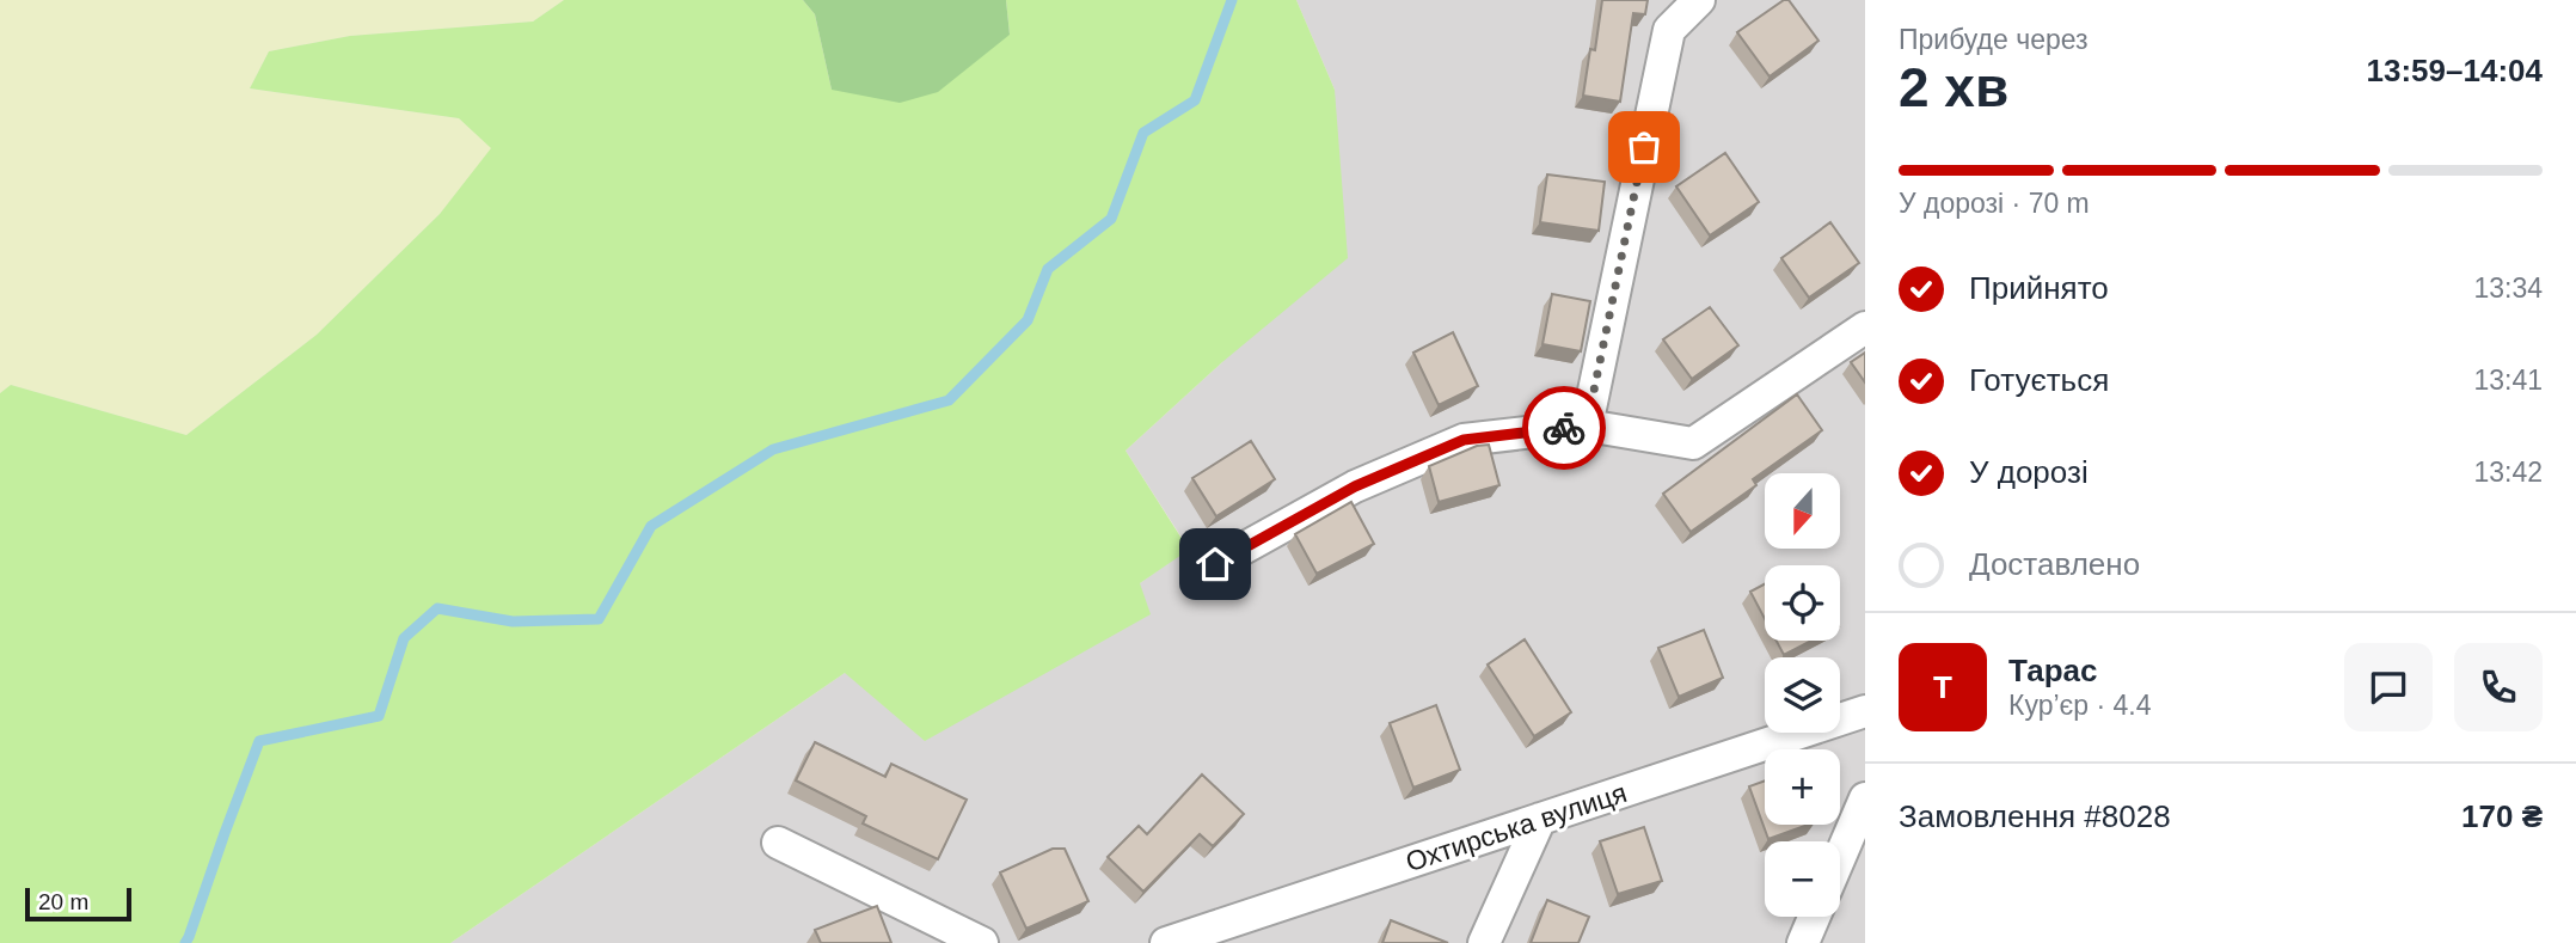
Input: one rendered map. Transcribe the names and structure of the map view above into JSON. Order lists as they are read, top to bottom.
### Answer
{
  "streets": {
    "street": ["Охтирська вулиця"]
  },
  "scale_bar": "20 m",
  "north": "bottom",
  "page": {
    "heading": ["2 хв", "Прибуде через", "13:59–14:04"],
    "panel": [
      "Тарас",
      "Кур’єр · 4.4",
      "Замовлення #8028",
      "170 ₴"
    ],
    "bar": "У дорозі · 70 m",
    "list": [
      ["Прийнято", "13:34"],
      ["Готується", "13:41"],
      ["У дорозі", "13:42"],
      "Доставлено"
    ],
    "map_buttons": ["+", "−"],
    "round": "Т",
    "scale": "20 m"
  }
}
